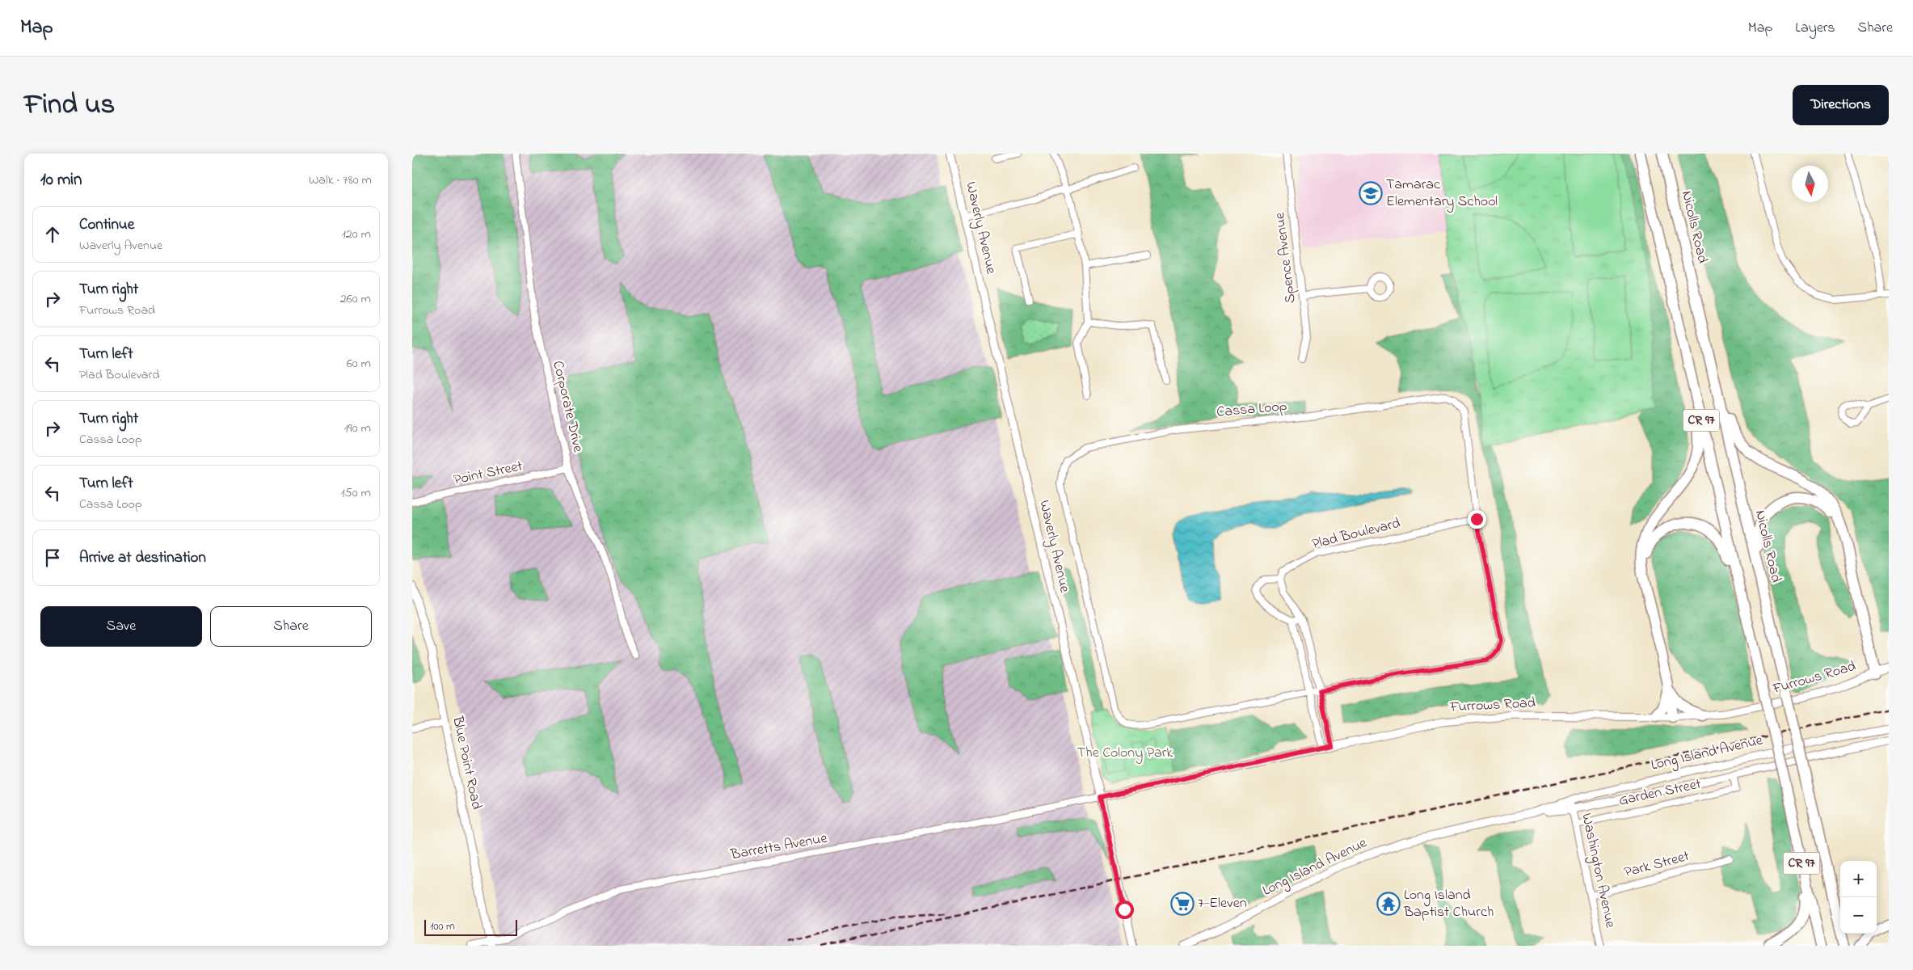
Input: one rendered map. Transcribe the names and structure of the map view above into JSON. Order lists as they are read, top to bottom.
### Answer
{
  "streets": {
    "highway": ["Nicolls Road", "CR 97"],
    "street": [
      "Waverly Avenue",
      "Spence Avenue",
      "Corporate Drive",
      "Cassa Loop",
      "Point Street",
      "Plad Boulevard",
      "Furrows Road",
      "Long Island Avenue",
      "Blue Point Road",
      "Garden Street",
      "Barretts Avenue",
      "Park Street",
      "Washington Avenue"
    ]
  },
  "crossings": [
    ["Waverly Avenue", "Furrows Road"],
    ["Waverly Avenue", "Barretts Avenue"],
    ["Corporate Drive", "Point Street"],
    ["Cassa Loop", "Plad Boulevard"],
    ["Furrows Road", "Barretts Avenue"],
    ["Long Island Avenue", "Garden Street"],
    ["Long Island Avenue", "Washington Avenue"],
    ["Blue Point Road", "Barretts Avenue"],
    ["Garden Street", "Washington Avenue"],
    ["Park Street", "Washington Avenue"]
  ],
  "parks": ["The Colony Park"],
  "places": {
    "school or university": ["Tamarac Elementary School"],
    "supermarket": ["7-Eleven"],
    "temple": ["Long Island Baptist Church"]
  },
  "scale_bar": "100 m",
  "north": "bottom",
  "page": {
    "header": "Map",
    "nav": ["Map", "Layers", "Share"],
    "title": "Find us",
    "buttons": [
      "Directions",
      ["Save", "Share"]
    ],
    "heading": ["10 min", "Walk · 780 m"],
    "list": [
      ["Continue", "Waverly Avenue", "120 m"],
      ["Turn right", "Furrows Road", "260 m"],
      ["Turn left", "Plad Boulevard", "60 m"],
      ["Turn right", "Cassa Loop", "190 m"],
      ["Turn left", "Cassa Loop", "150 m"],
      "Arrive at destination"
    ],
    "map_buttons": ["+", "−"],
    "scale": "100 m"
  }
}
